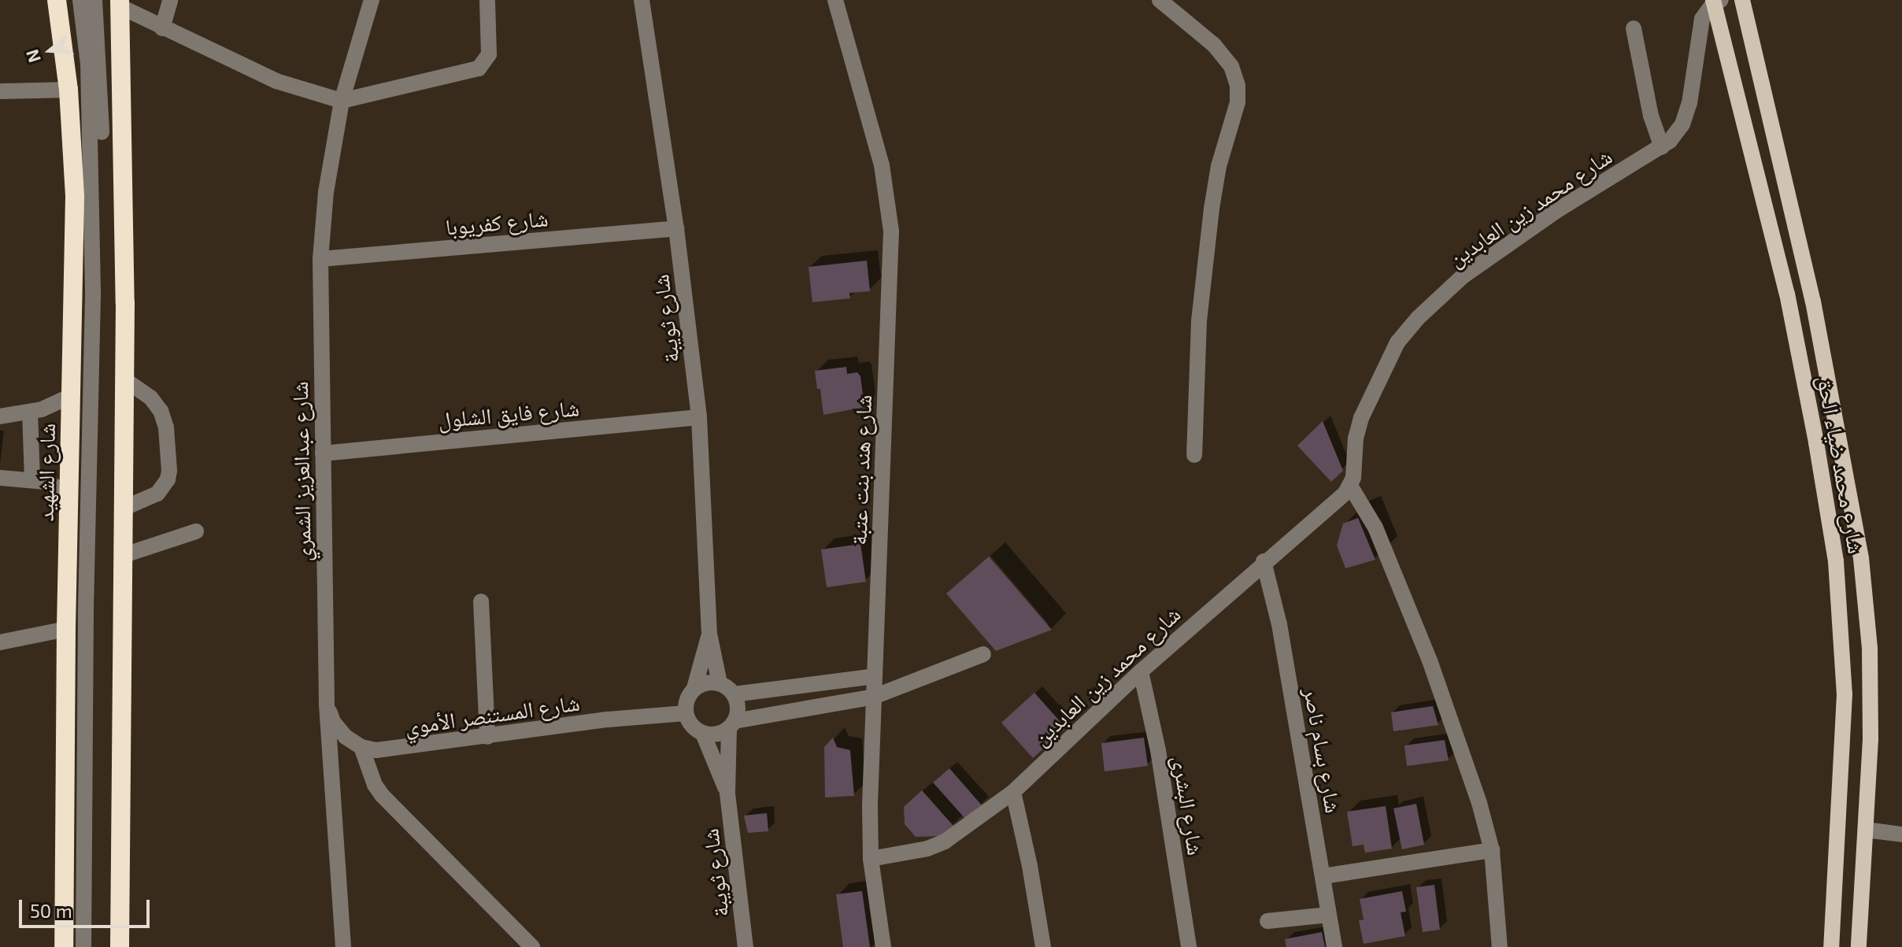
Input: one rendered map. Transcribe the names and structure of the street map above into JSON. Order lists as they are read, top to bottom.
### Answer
{
  "streets": {
    "highway": ["شارع الشهيد"],
    "main road": ["شارع محمد ضياء الحق"],
    "street": [
      "شارع محمد زين العابدين",
      "شارع كفريوبا",
      "شارع ثويبة",
      "شارع فايق الشلول",
      "شارع هند بنت عتبة",
      "شارع عبدالعزيز الشمري",
      "شارع المستنصر الأموي",
      "شارع بسام ناصر",
      "شارع البشرى"
    ]
  },
  "crossings": [
    ["شارع محمد زين العابدين", "شارع محمد ضياء الحق"],
    ["شارع محمد زين العابدين", "شارع هند بنت عتبة"],
    ["شارع محمد زين العابدين", "شارع بسام ناصر"],
    ["شارع محمد زين العابدين", "شارع البشرى"],
    ["شارع كفريوبا", "شارع ثويبة"],
    ["شارع كفريوبا", "شارع عبدالعزيز الشمري"],
    ["شارع ثويبة", "شارع فايق الشلول"],
    ["شارع ثويبة", "شارع المستنصر الأموي"],
    ["شارع فايق الشلول", "شارع عبدالعزيز الشمري"]
  ],
  "scale_bar": "50 m",
  "north": "left"
}
